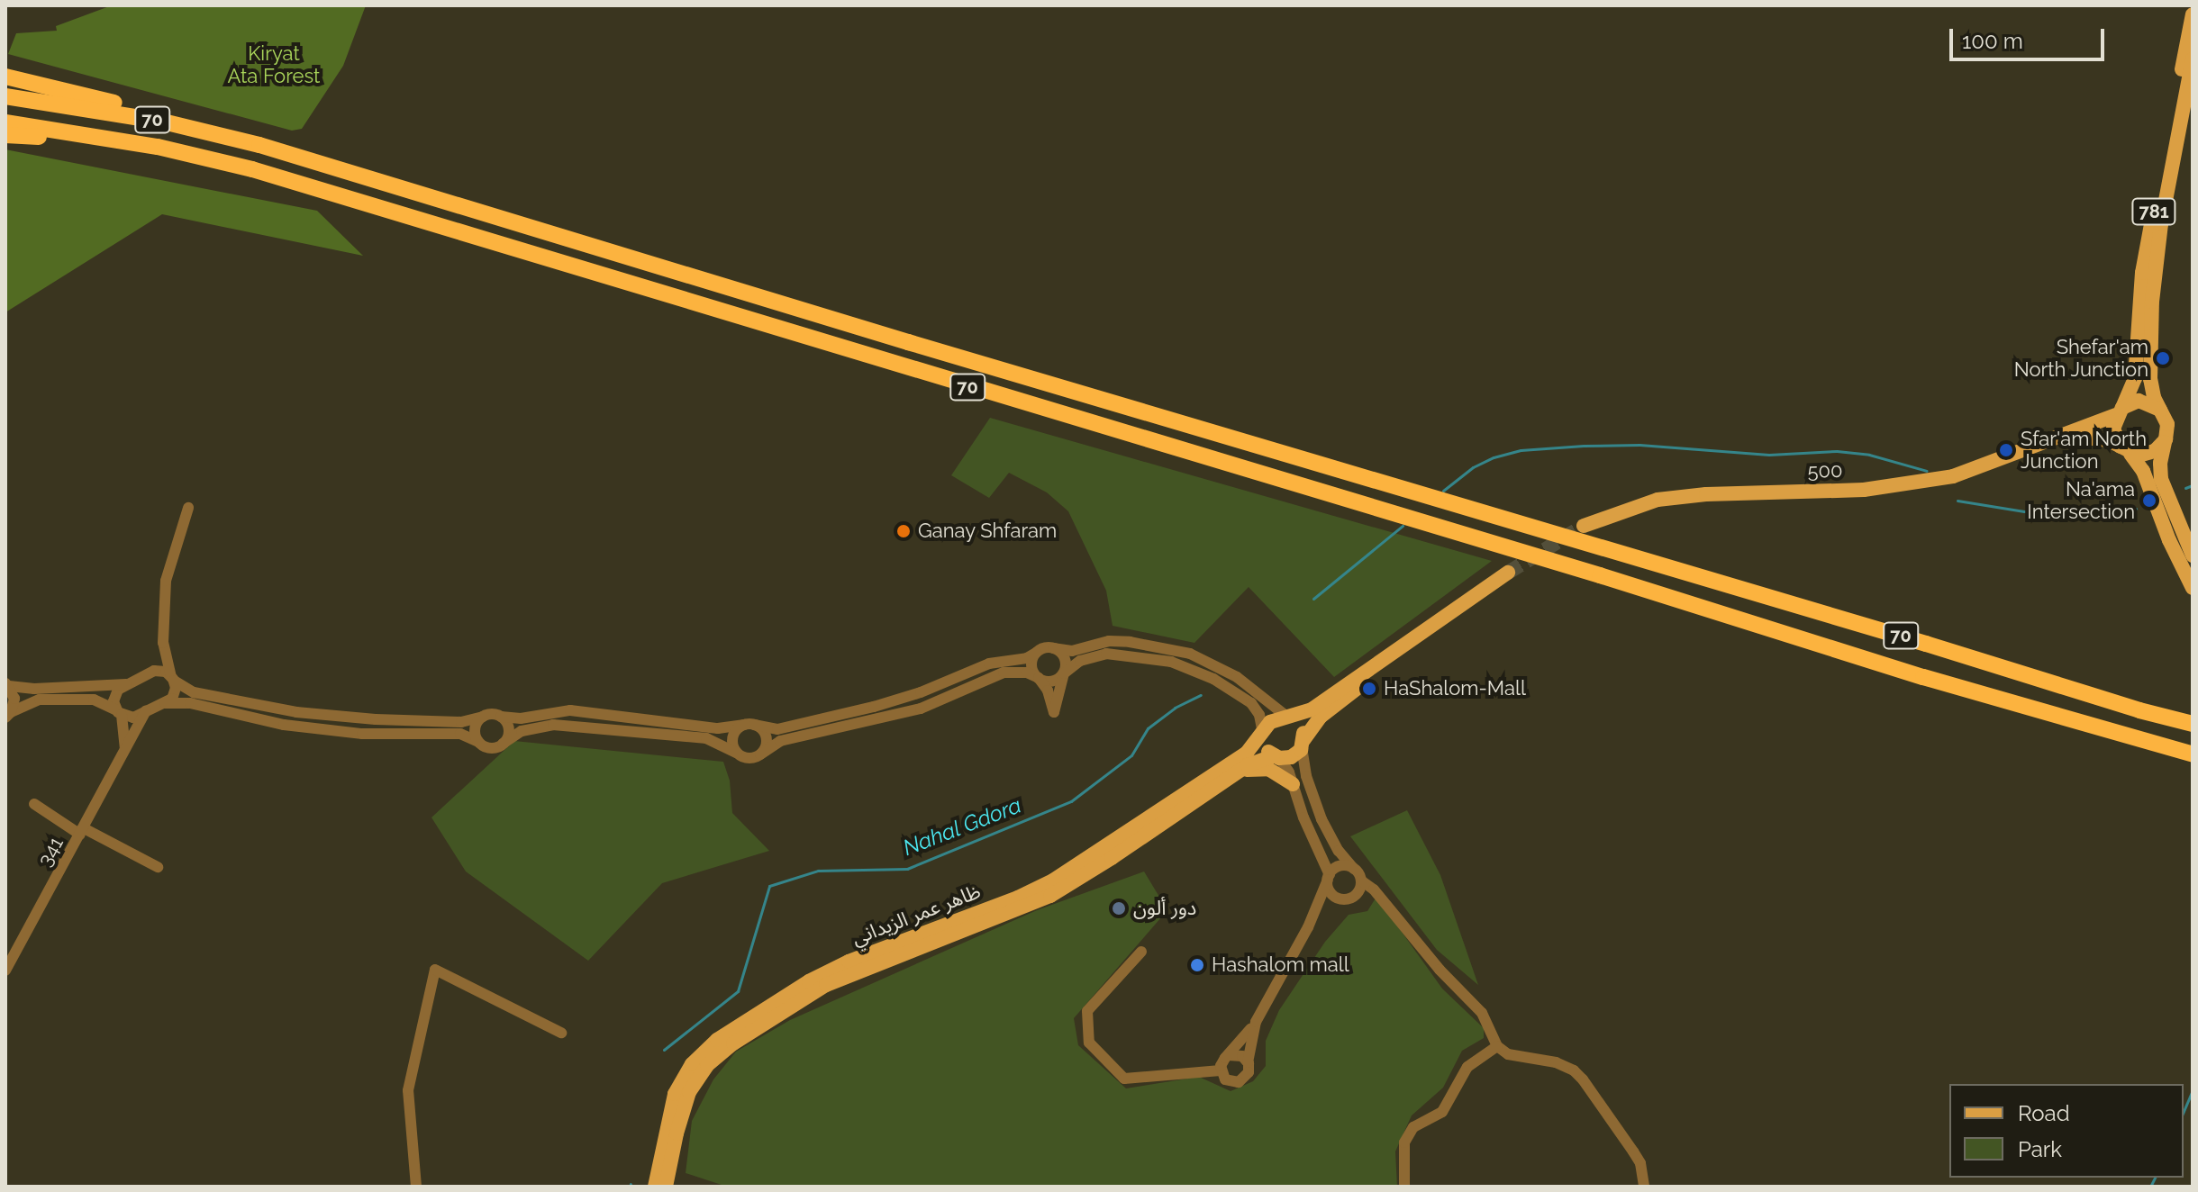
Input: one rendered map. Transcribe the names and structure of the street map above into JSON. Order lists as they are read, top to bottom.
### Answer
{
  "streets": {
    "highway": ["70"],
    "main road": ["781", "500", "ظاهر عمر الزيداني"],
    "street": ["341"]
  },
  "crossings": [
    ["781", "500"]
  ],
  "water": ["Nahal Gdora"],
  "parks": ["Kiryat Ata Forest"],
  "places": [
    "Shefar'am North Junction",
    "Sfar'am North Junction",
    "Na'ama Intersection",
    "Ganay Shfaram",
    "HaShalom-Mall",
    "دور ألون",
    "Hashalom mall"
  ],
  "legend": ["Road", "Park"],
  "scale_bar": "100 m"
}
